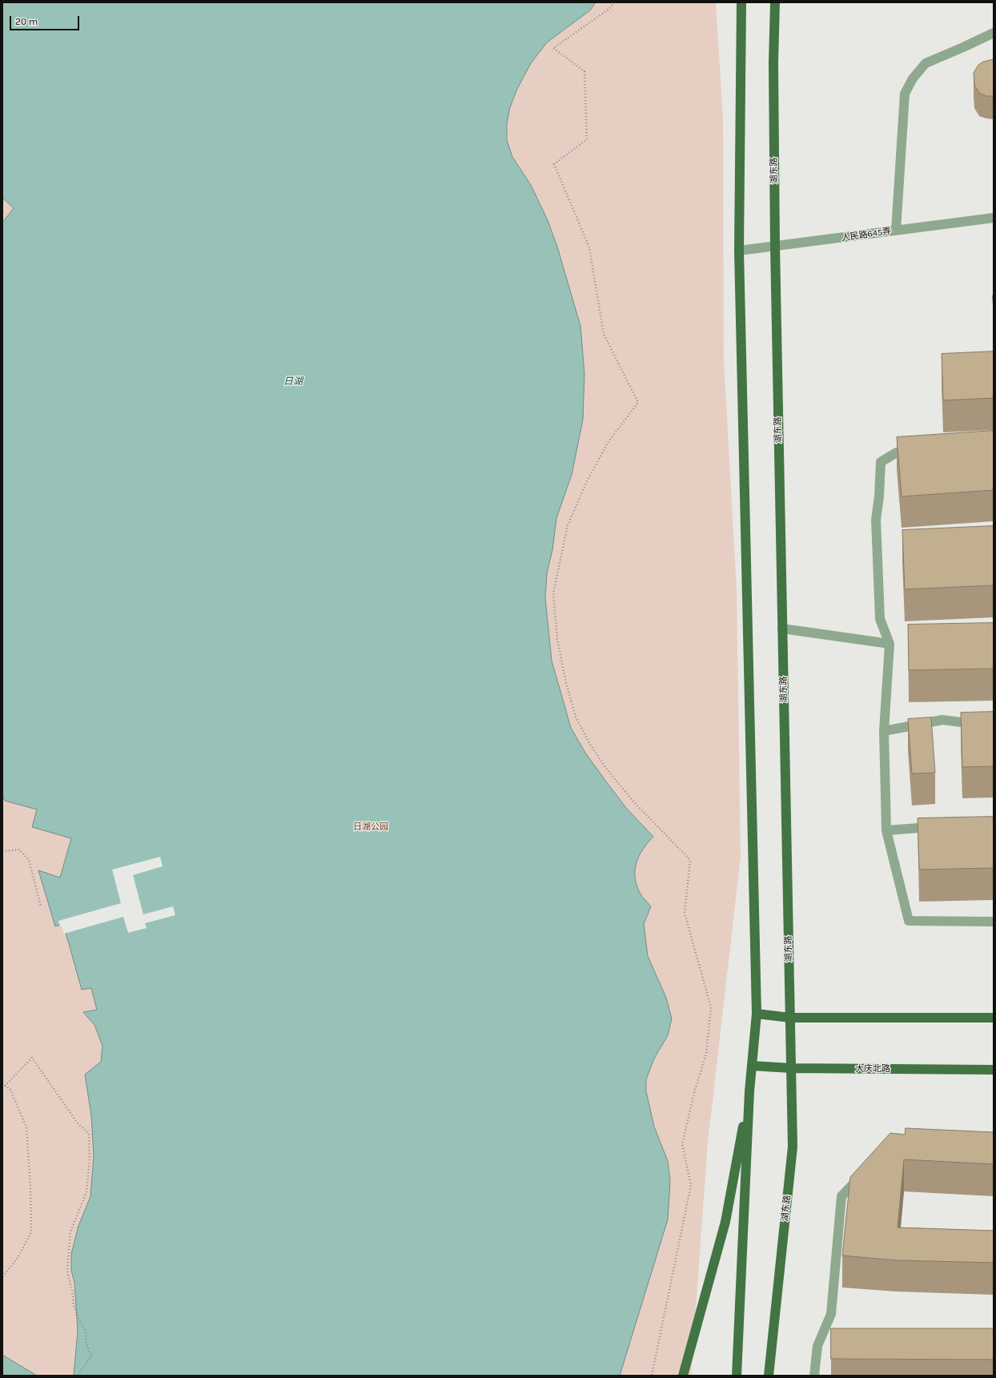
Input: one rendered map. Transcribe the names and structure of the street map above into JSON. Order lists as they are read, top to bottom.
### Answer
{
  "streets": {
    "main road": ["湖东路", "大庆北路"],
    "street": ["人民路645弄"]
  },
  "crossings": [
    ["湖东路", "人民路645弄"],
    ["湖东路", "大庆北路"]
  ],
  "water": ["日湖"],
  "parks": ["日湖公园"],
  "scale_bar": "20 m"
}
